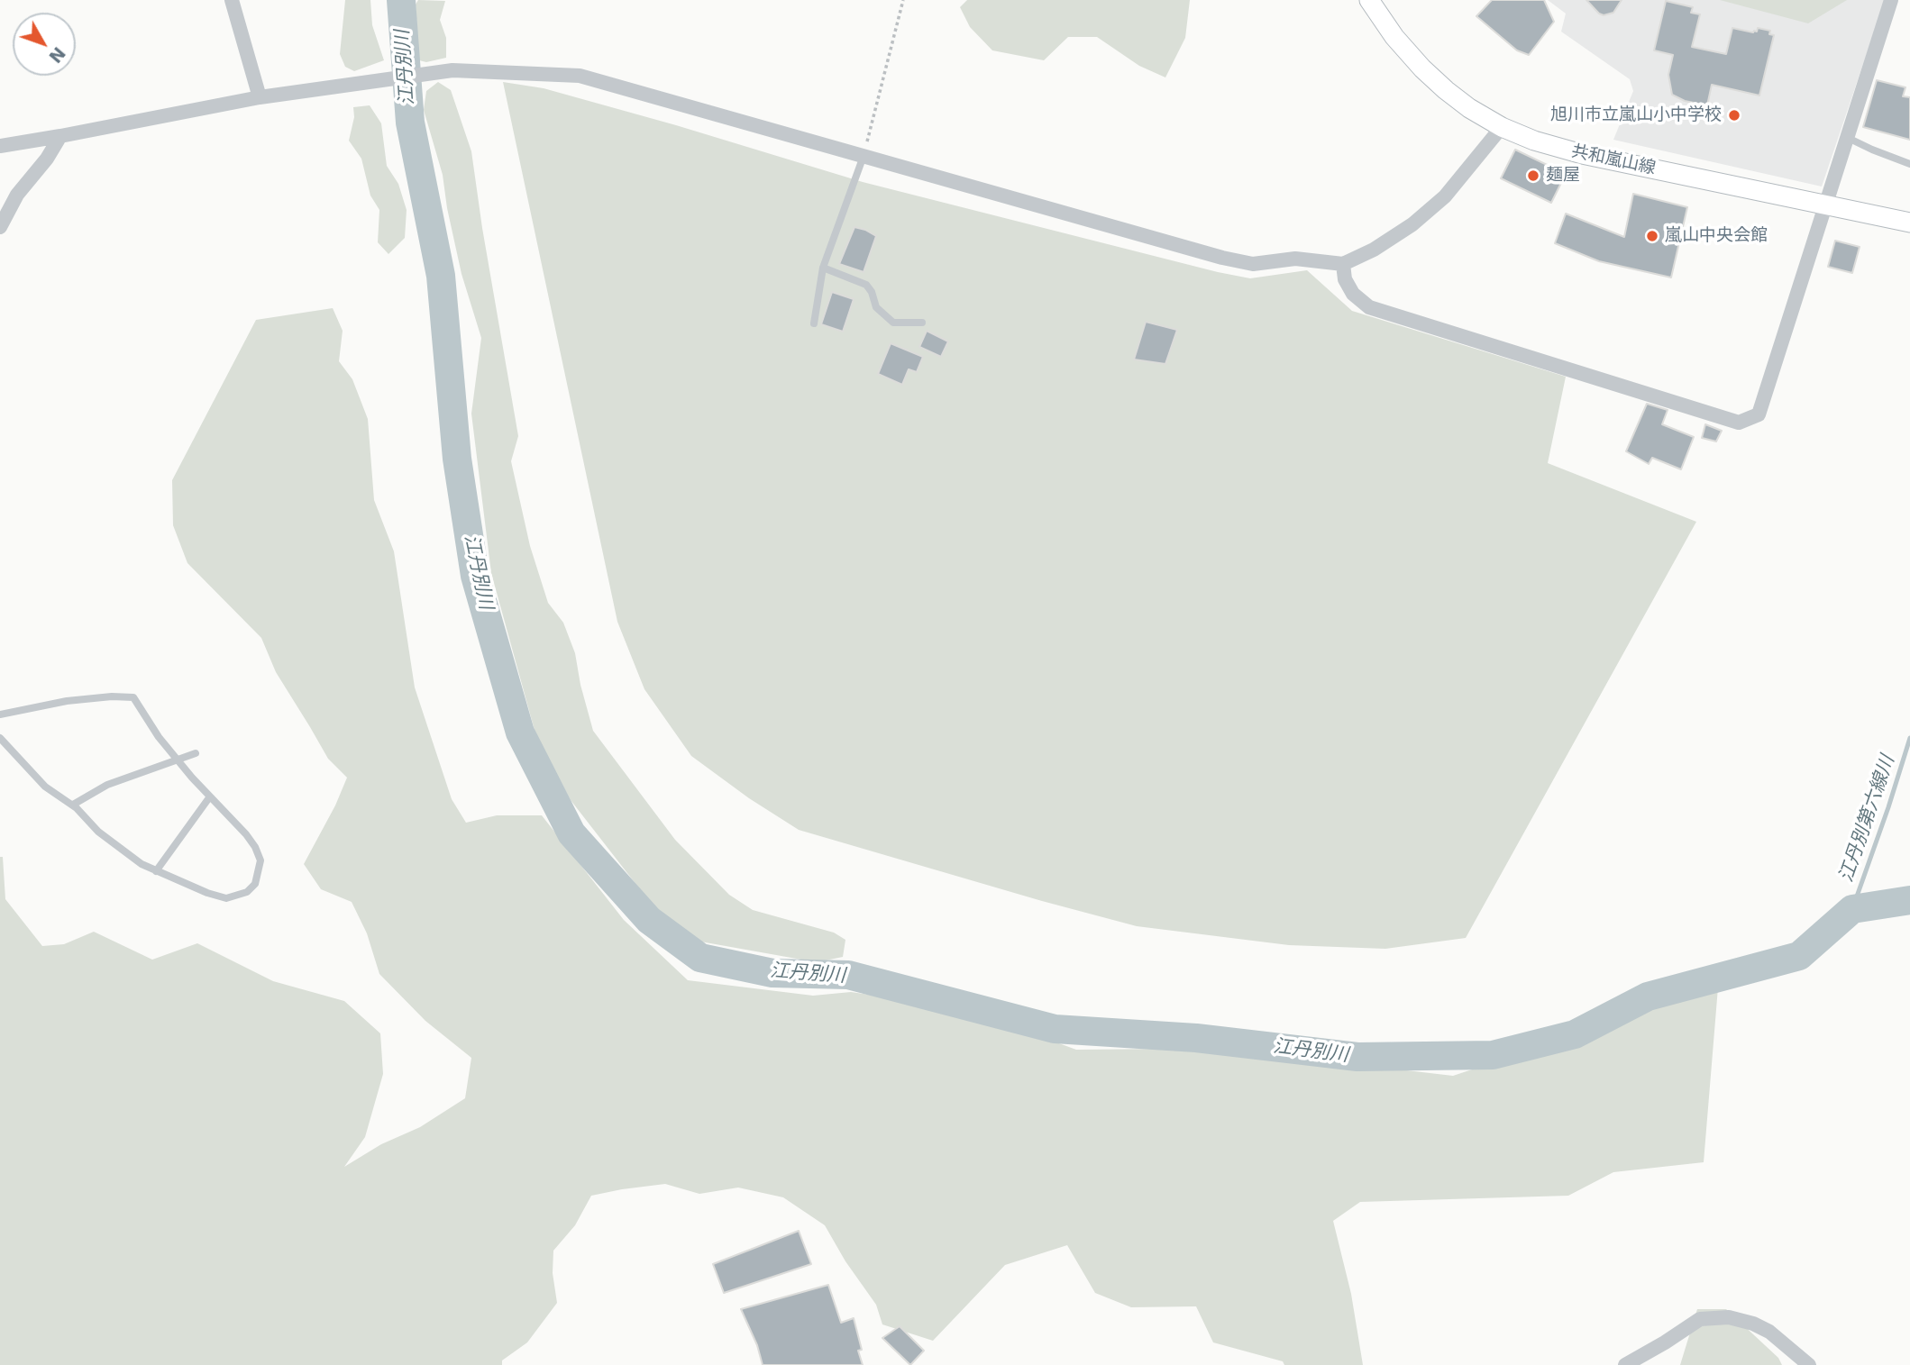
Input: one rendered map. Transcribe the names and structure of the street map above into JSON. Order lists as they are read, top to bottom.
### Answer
{
  "streets": {
    "main road": ["共和嵐山線"]
  },
  "water": ["江丹別川", "江丹別第六線川"],
  "places": ["旭川市立嵐山小中学校", "麺屋", "嵐山中央会館"],
  "north": "bottom right"
}
